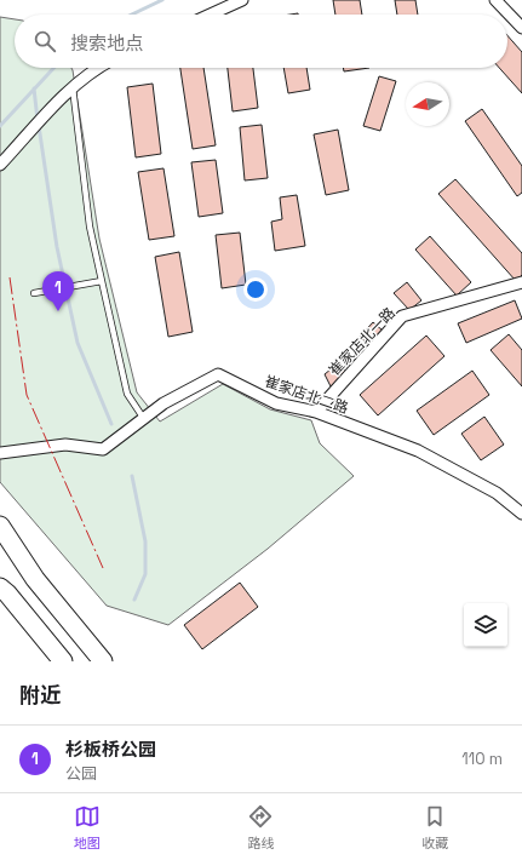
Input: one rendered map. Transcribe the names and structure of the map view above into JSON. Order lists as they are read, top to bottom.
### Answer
{
  "streets": {
    "street": ["崔家店北一路", "崔家店北二路"]
  },
  "crossings": [
    ["崔家店北一路", "崔家店北二路"]
  ],
  "north": "left",
  "page": {
    "search": "搜索地点",
    "pins": "1",
    "heading": "附近",
    "list": [
      {
        "mark": "1",
        "name": "杉板桥公园",
        "note": "公园",
        "value": "110 m"
      }
    ],
    "nav": ["地图", "路线", "收藏"]
  }
}
